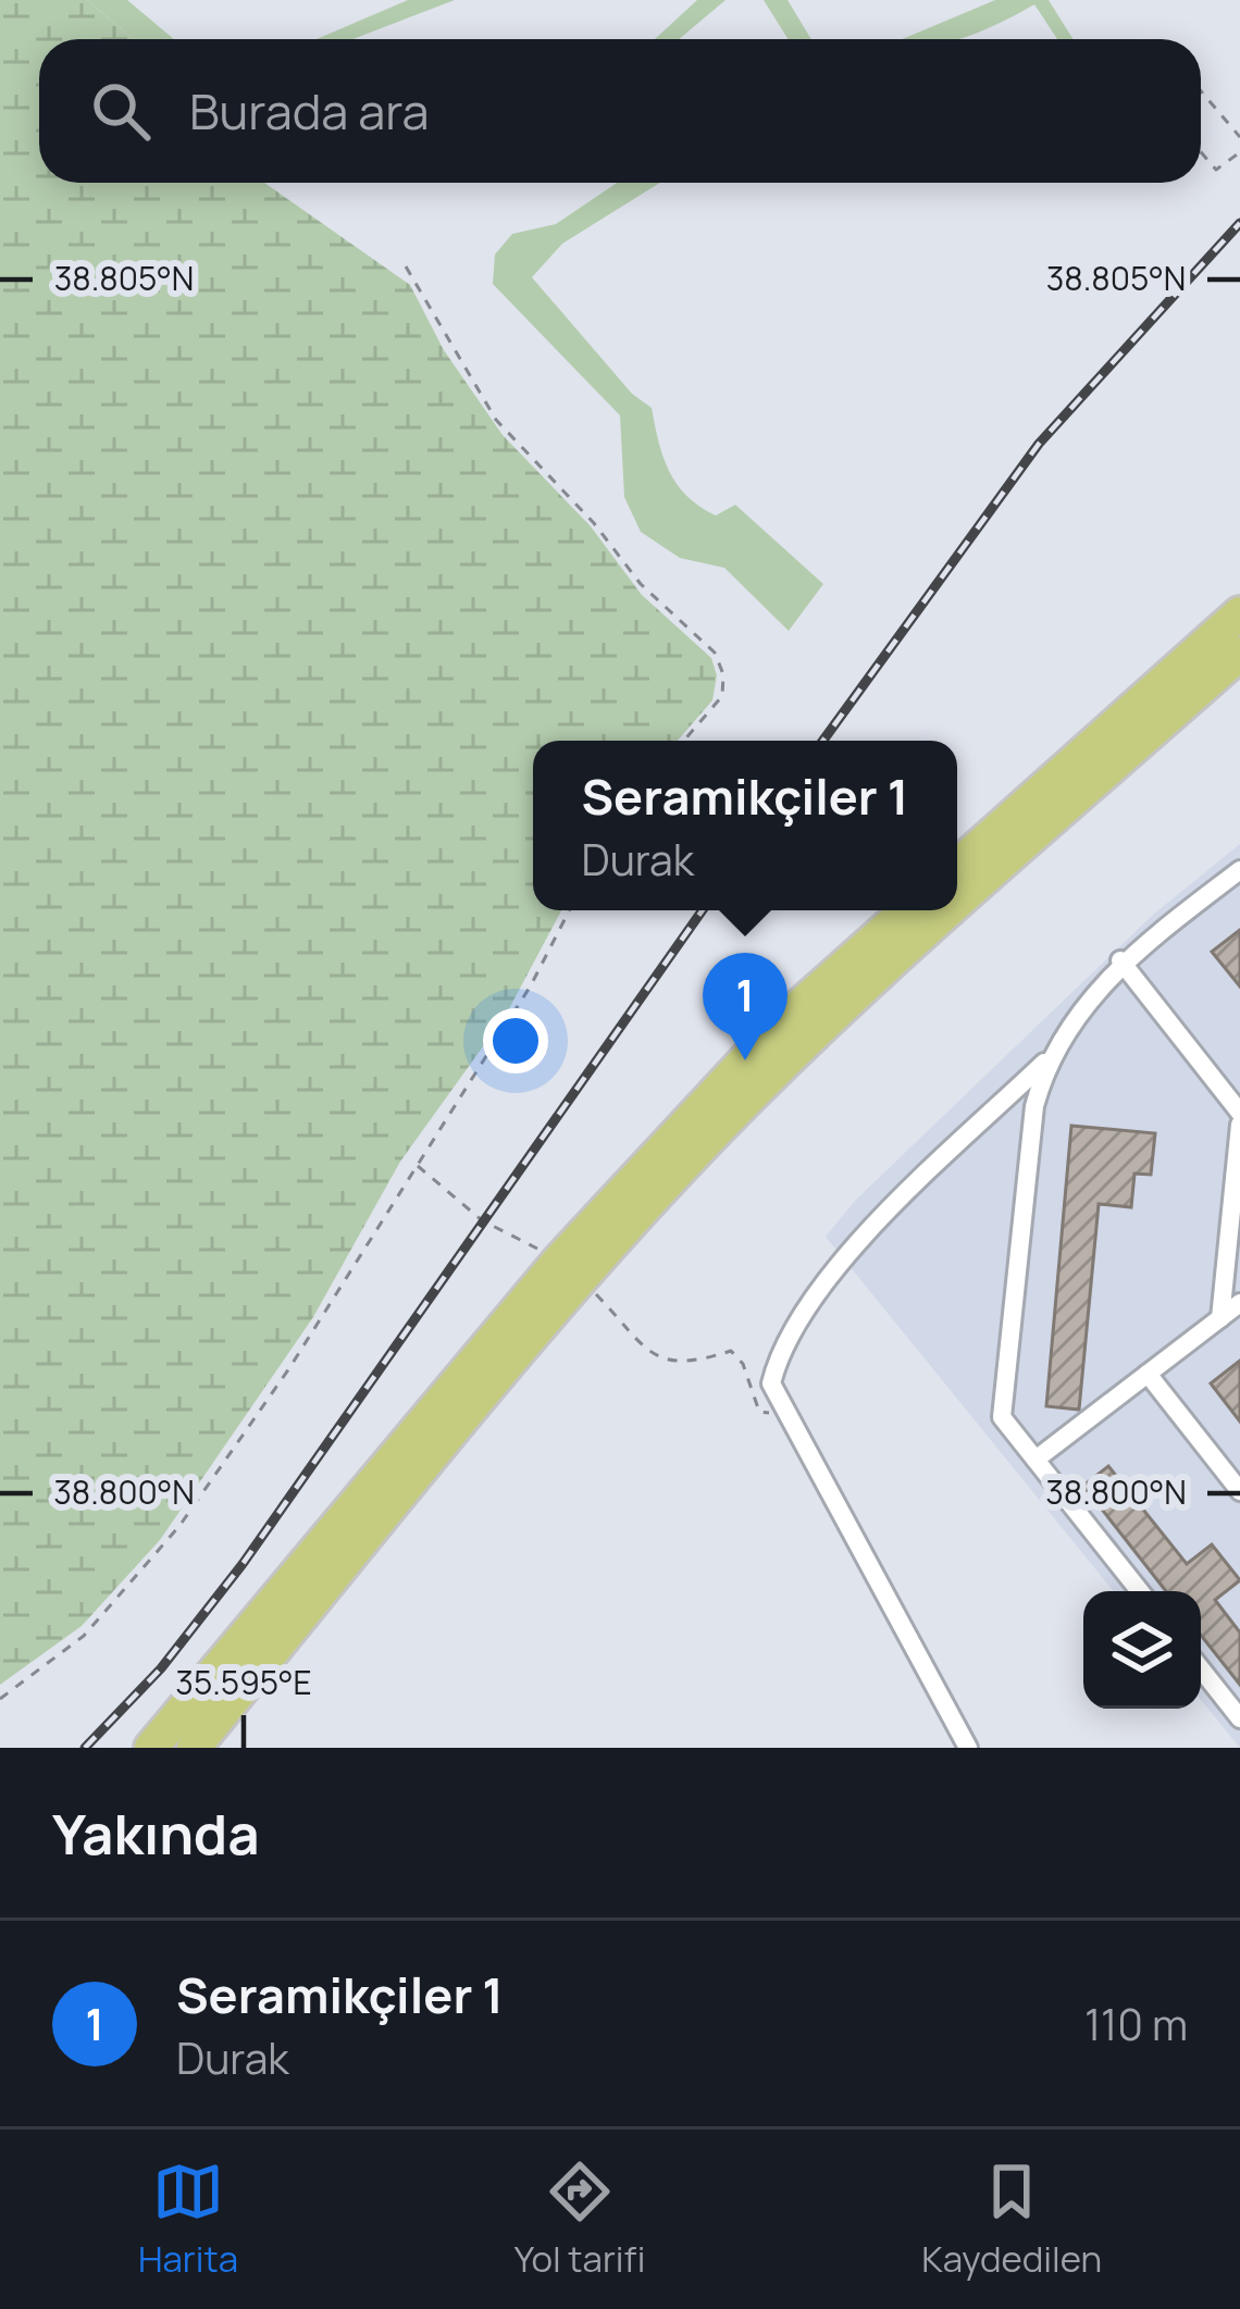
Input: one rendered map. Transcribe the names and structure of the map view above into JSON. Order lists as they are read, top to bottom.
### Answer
{
  "page": {
    "search": "Burada ara",
    "popup": ["Seramikçiler 1", "Durak"],
    "pins": "1",
    "heading": "Yakında",
    "list": [
      {
        "mark": "1",
        "name": "Seramikçiler 1",
        "note": "Durak",
        "value": "110 m"
      }
    ],
    "nav": ["Harita", "Yol tarifi", "Kaydedilen"]
  },
  "coordinates": ["38.805°N", "38.800°N", "35.595°E"]
}
